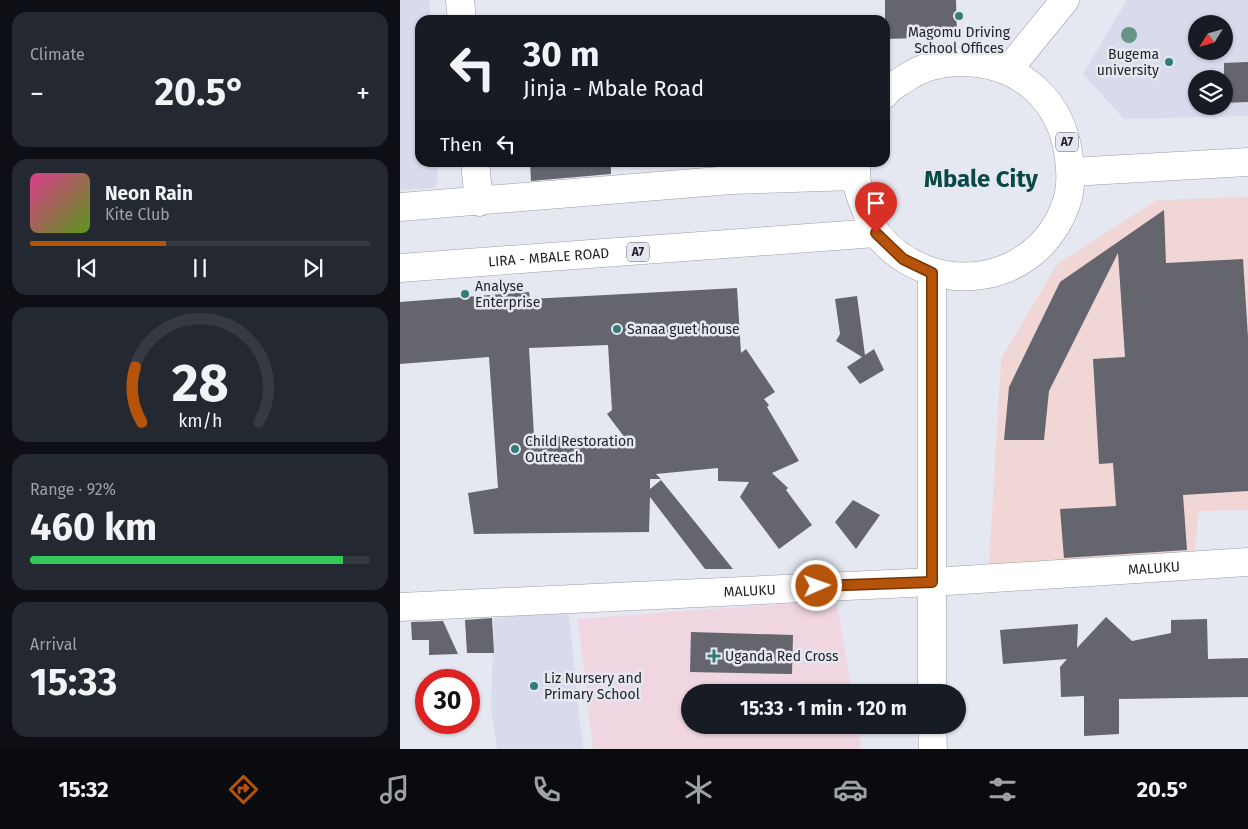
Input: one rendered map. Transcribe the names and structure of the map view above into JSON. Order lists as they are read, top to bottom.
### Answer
{
  "streets": {
    "main road": ["A7", "LIRA - MBALE ROAD", "MALUKU"]
  },
  "crossings": [
    ["A7", "LIRA - MBALE ROAD"]
  ],
  "districts": ["Mbale City"],
  "places": {
    "other": [
      "Magomu Driving School Offices",
      "Bugema university",
      "Analyse Enterprise",
      "Sanaa guet house",
      "Child Restoration Outreach",
      "Liz Nursery and Primary School"
    ],
    "health": ["Uganda Red Cross"]
  },
  "north": "bottom left",
  "page": {
    "tile": [
      "Climate",
      ["Range · 92%", "460 km"],
      ["Arrival", "15:33"]
    ],
    "turn": ["30 m", "Jinja - Mbale Road"],
    "heat": ["−", "20.5°", "+"],
    "then": "Then",
    "song": ["Neon Rain", "Kite Club"],
    "limit": "30",
    "trip": "15:33 · 1 min · 120 m",
    "tabs": ["15:32", "20.5°"],
    "gauge": ["28", "km/h"]
  }
}
